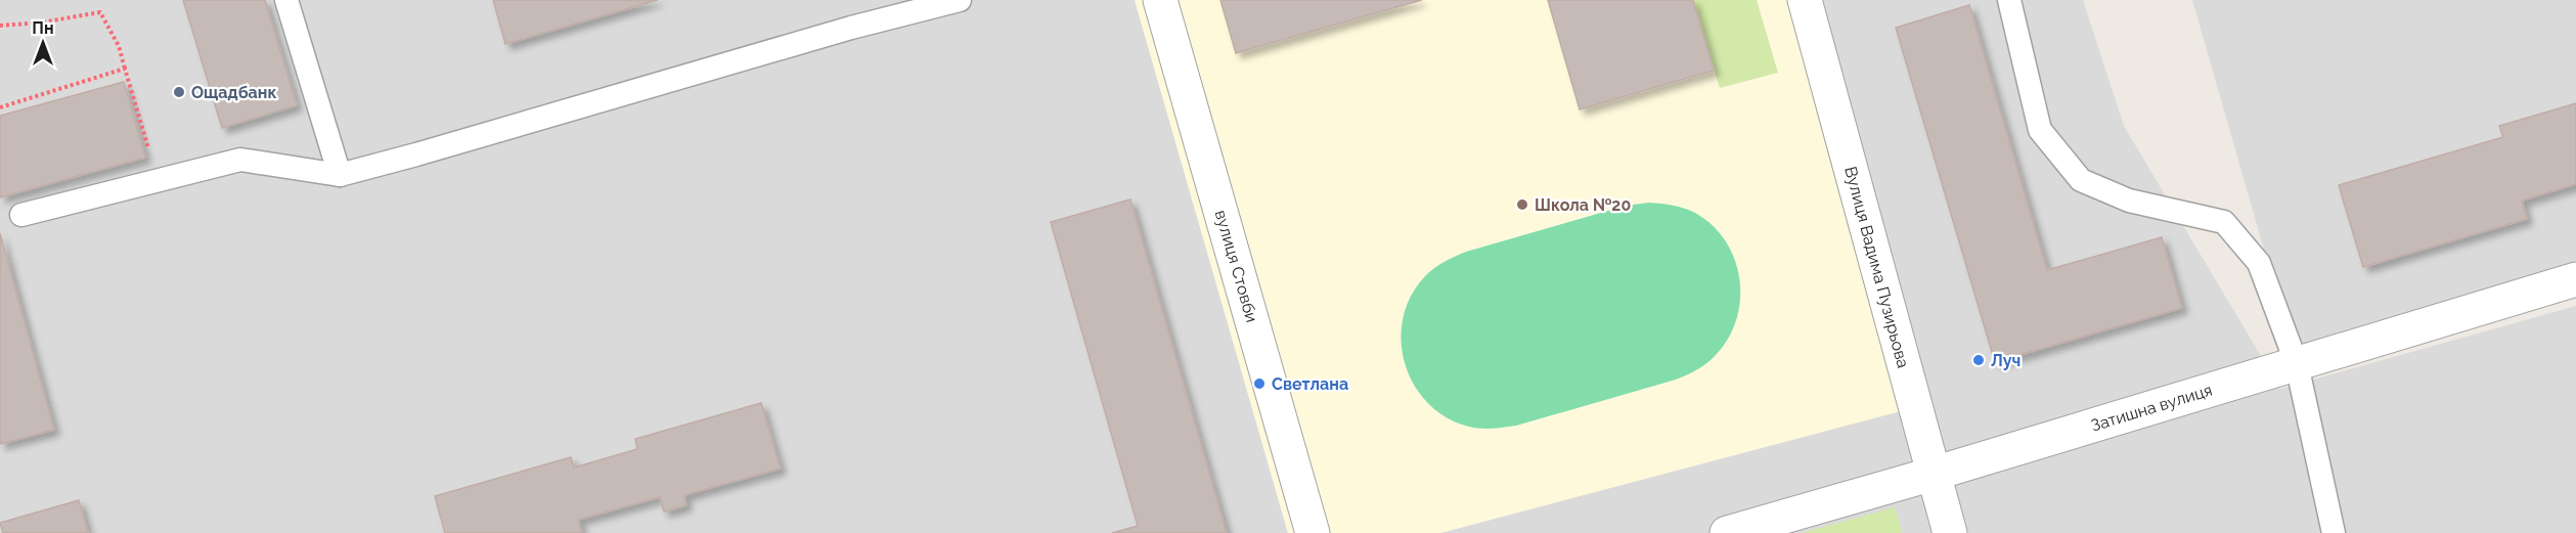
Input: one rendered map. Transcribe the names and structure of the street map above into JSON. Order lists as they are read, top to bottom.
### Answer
{
  "streets": {
    "street": ["вулиця Стовби", "Вулиця Вадима Пузирьова", "Затишна вулиця"]
  },
  "crossings": [
    ["Вулиця Вадима Пузирьова", "Затишна вулиця"]
  ],
  "places": [
    "Ощадбанк",
    "Школа №20",
    "Луч",
    "Светлана"
  ],
  "north": "top"
}
